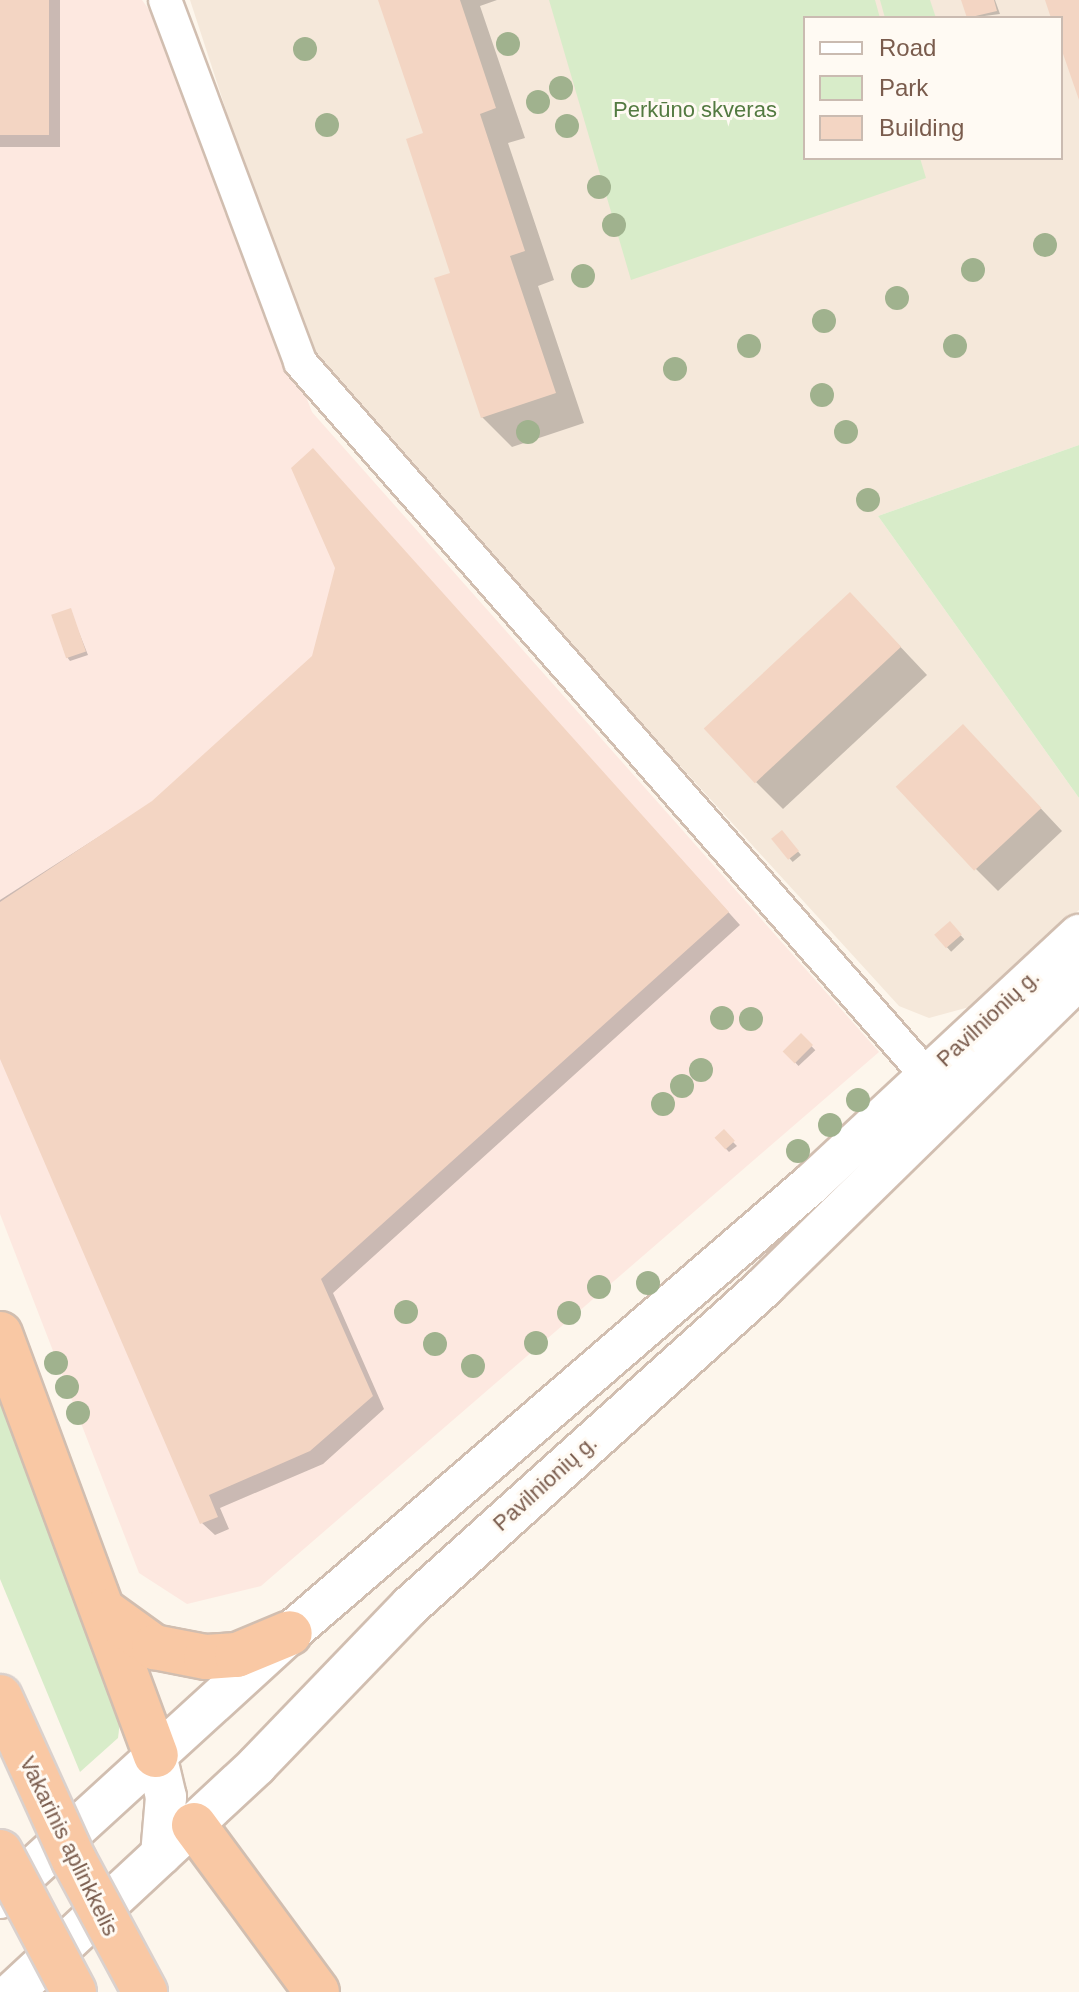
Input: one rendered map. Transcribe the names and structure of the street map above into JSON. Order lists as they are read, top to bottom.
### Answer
{
  "streets": {
    "highway": ["Vakarinis aplinkkelis"],
    "street": ["Pavilnionių g."]
  },
  "parks": ["Perkūno skveras"],
  "legend": ["Road", "Park", "Building"]
}
